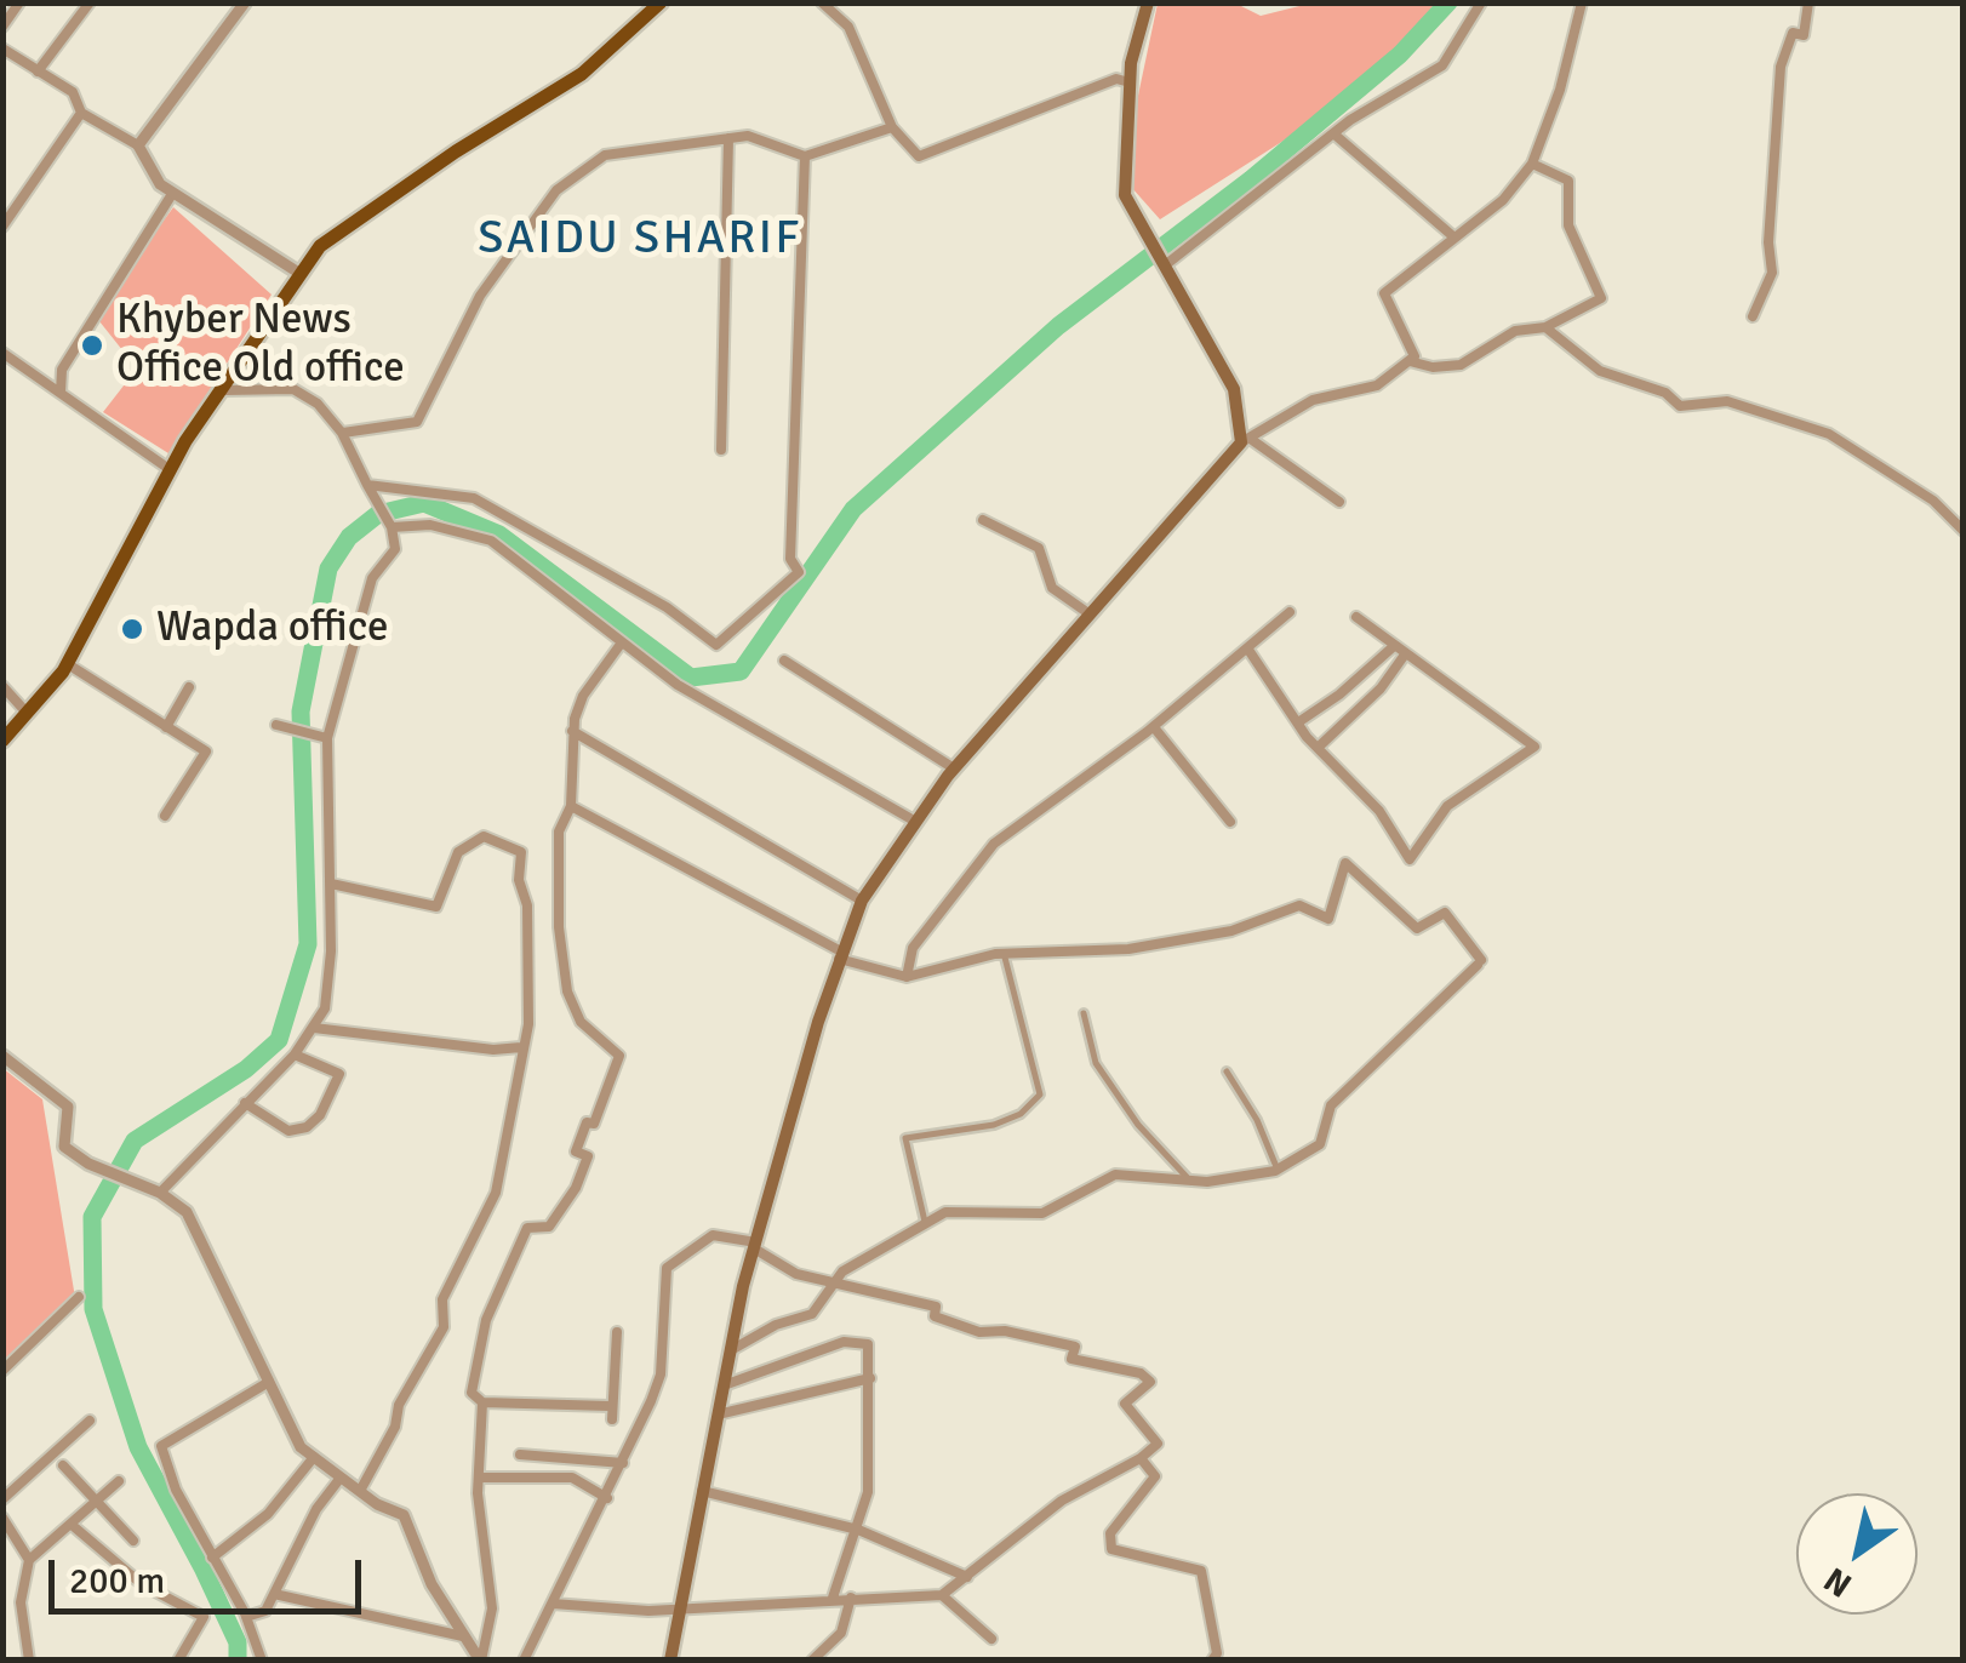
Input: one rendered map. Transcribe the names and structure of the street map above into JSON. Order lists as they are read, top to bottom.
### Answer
{
  "districts": ["SAIDU SHARIF"],
  "places": ["Khyber News Office Old office", "Wapda office"],
  "scale_bar": "200 m",
  "north": "bottom left"
}
